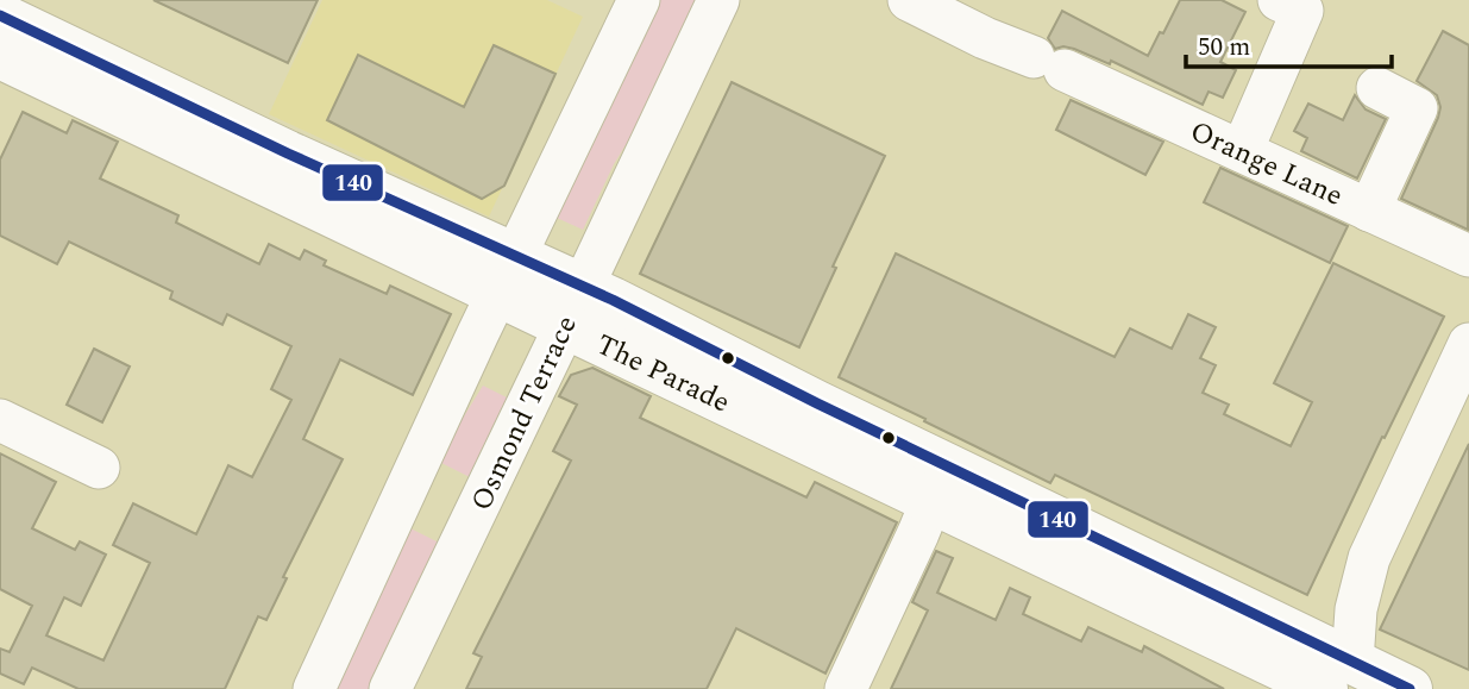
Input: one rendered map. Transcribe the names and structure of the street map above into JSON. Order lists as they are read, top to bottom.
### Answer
{
  "streets": {
    "main road": ["The Parade"],
    "street": ["Orange Lane", "Osmond Terrace"]
  },
  "crossings": [
    ["The Parade", "Osmond Terrace"]
  ],
  "lines": ["transit line 140"],
  "scale_bar": "50 m"
}
